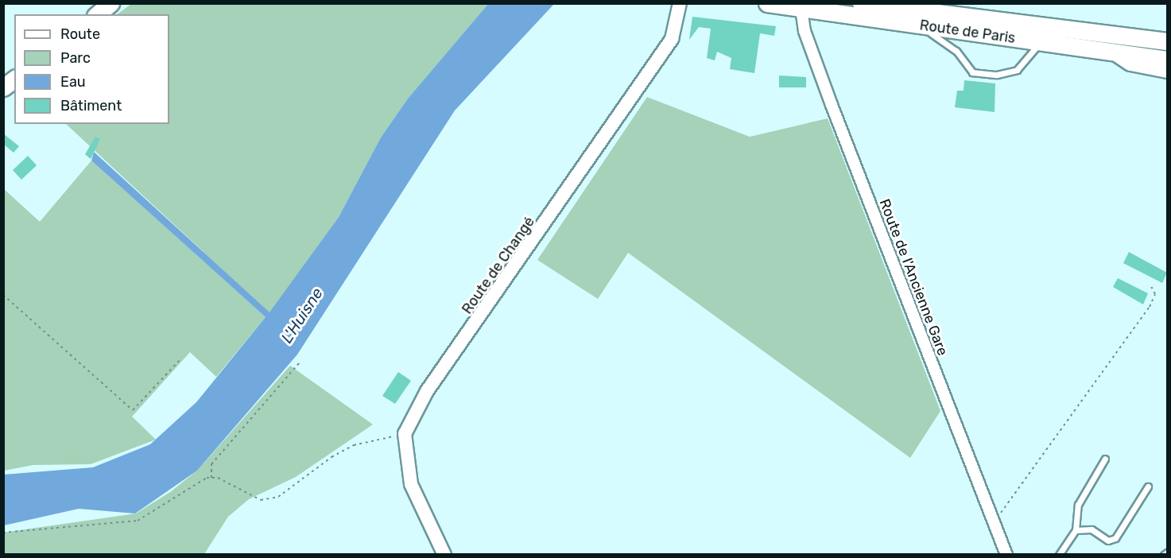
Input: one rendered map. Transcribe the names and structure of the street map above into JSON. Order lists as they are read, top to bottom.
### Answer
{
  "streets": {
    "main road": ["Route de Paris"],
    "street": ["Route de Changé", "Route de l'Ancienne Gare"]
  },
  "crossings": [
    ["Route de Paris", "Route de l'Ancienne Gare"]
  ],
  "water": ["L'Huisne"],
  "legend": [
    "Route",
    "Parc",
    "Eau",
    "Bâtiment"
  ]
}
